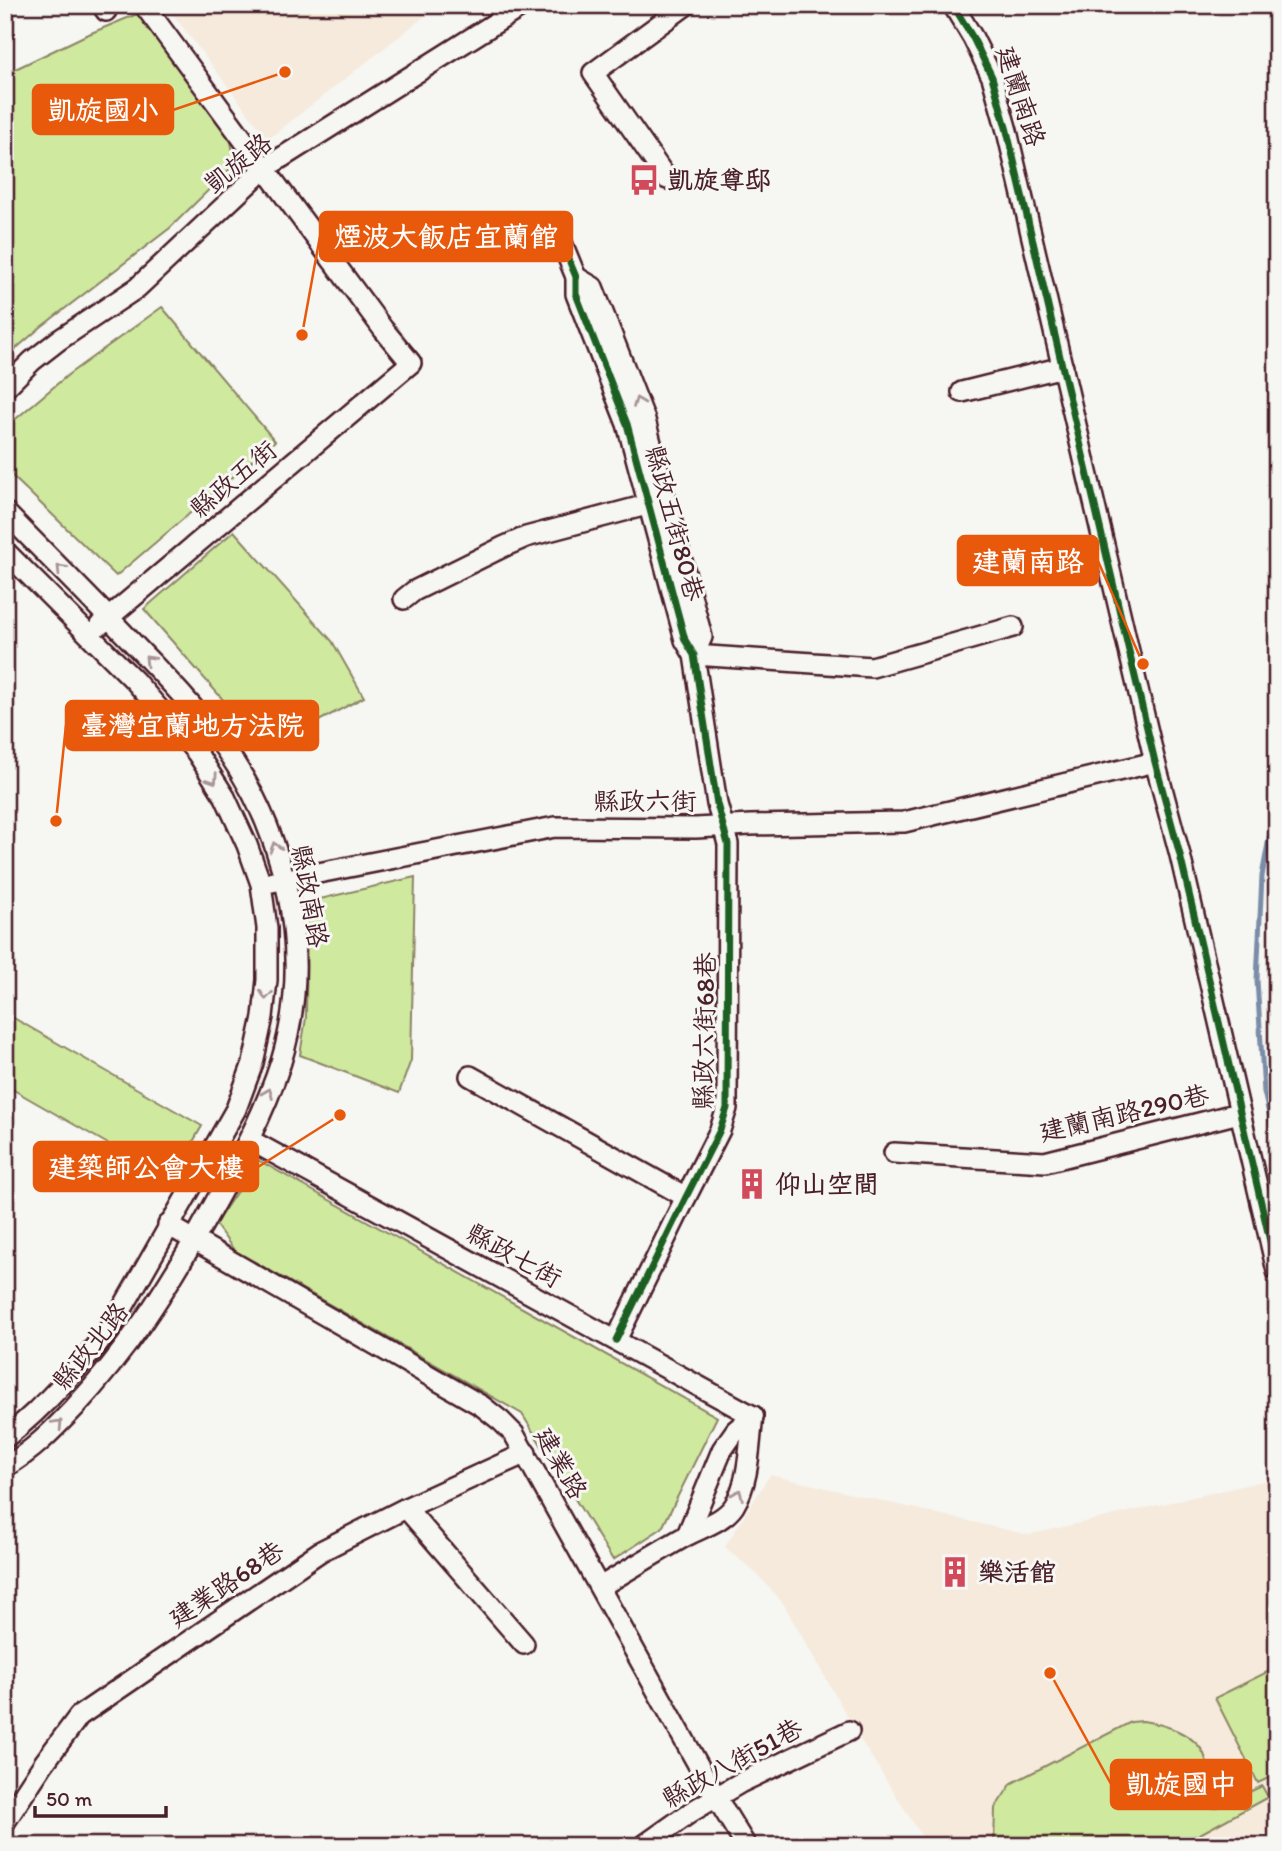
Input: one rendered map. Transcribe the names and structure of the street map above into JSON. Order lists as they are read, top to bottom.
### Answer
{
  "streets": {
    "street": [
      "建蘭南路",
      "凱旋路",
      "縣政五街",
      "縣政五街80巷",
      "縣政六街",
      "縣政南路",
      "縣政六街68巷",
      "建蘭南路290巷",
      "縣政七街",
      "縣政北路",
      "建業路",
      "建業路68巷",
      "縣政八街51巷"
    ]
  },
  "crossings": [
    ["建蘭南路", "縣政六街"],
    ["建蘭南路", "建蘭南路290巷"],
    ["凱旋路", "縣政五街"],
    ["縣政五街", "縣政南路"],
    ["縣政五街80巷", "縣政六街"],
    ["縣政五街80巷", "縣政六街68巷"],
    ["縣政六街", "縣政南路"],
    ["縣政六街", "縣政六街68巷"],
    ["縣政南路", "縣政七街"],
    ["縣政南路", "縣政北路"],
    ["縣政南路", "建業路"],
    ["縣政六街68巷", "縣政七街"],
    ["縣政北路", "建業路"],
    ["建業路", "建業路68巷"],
    ["建業路", "縣政八街51巷"]
  ],
  "places": {
    "other": [
      "凱旋國小",
      "煙波大飯店宜蘭館",
      "建蘭南路",
      "臺灣宜蘭地方法院",
      "建築師公會大樓",
      "凱旋國中"
    ],
    "bus stop": ["凱旋尊邸"],
    "building": ["仰山空間", "樂活館"]
  },
  "scale_bar": "50 m"
}
